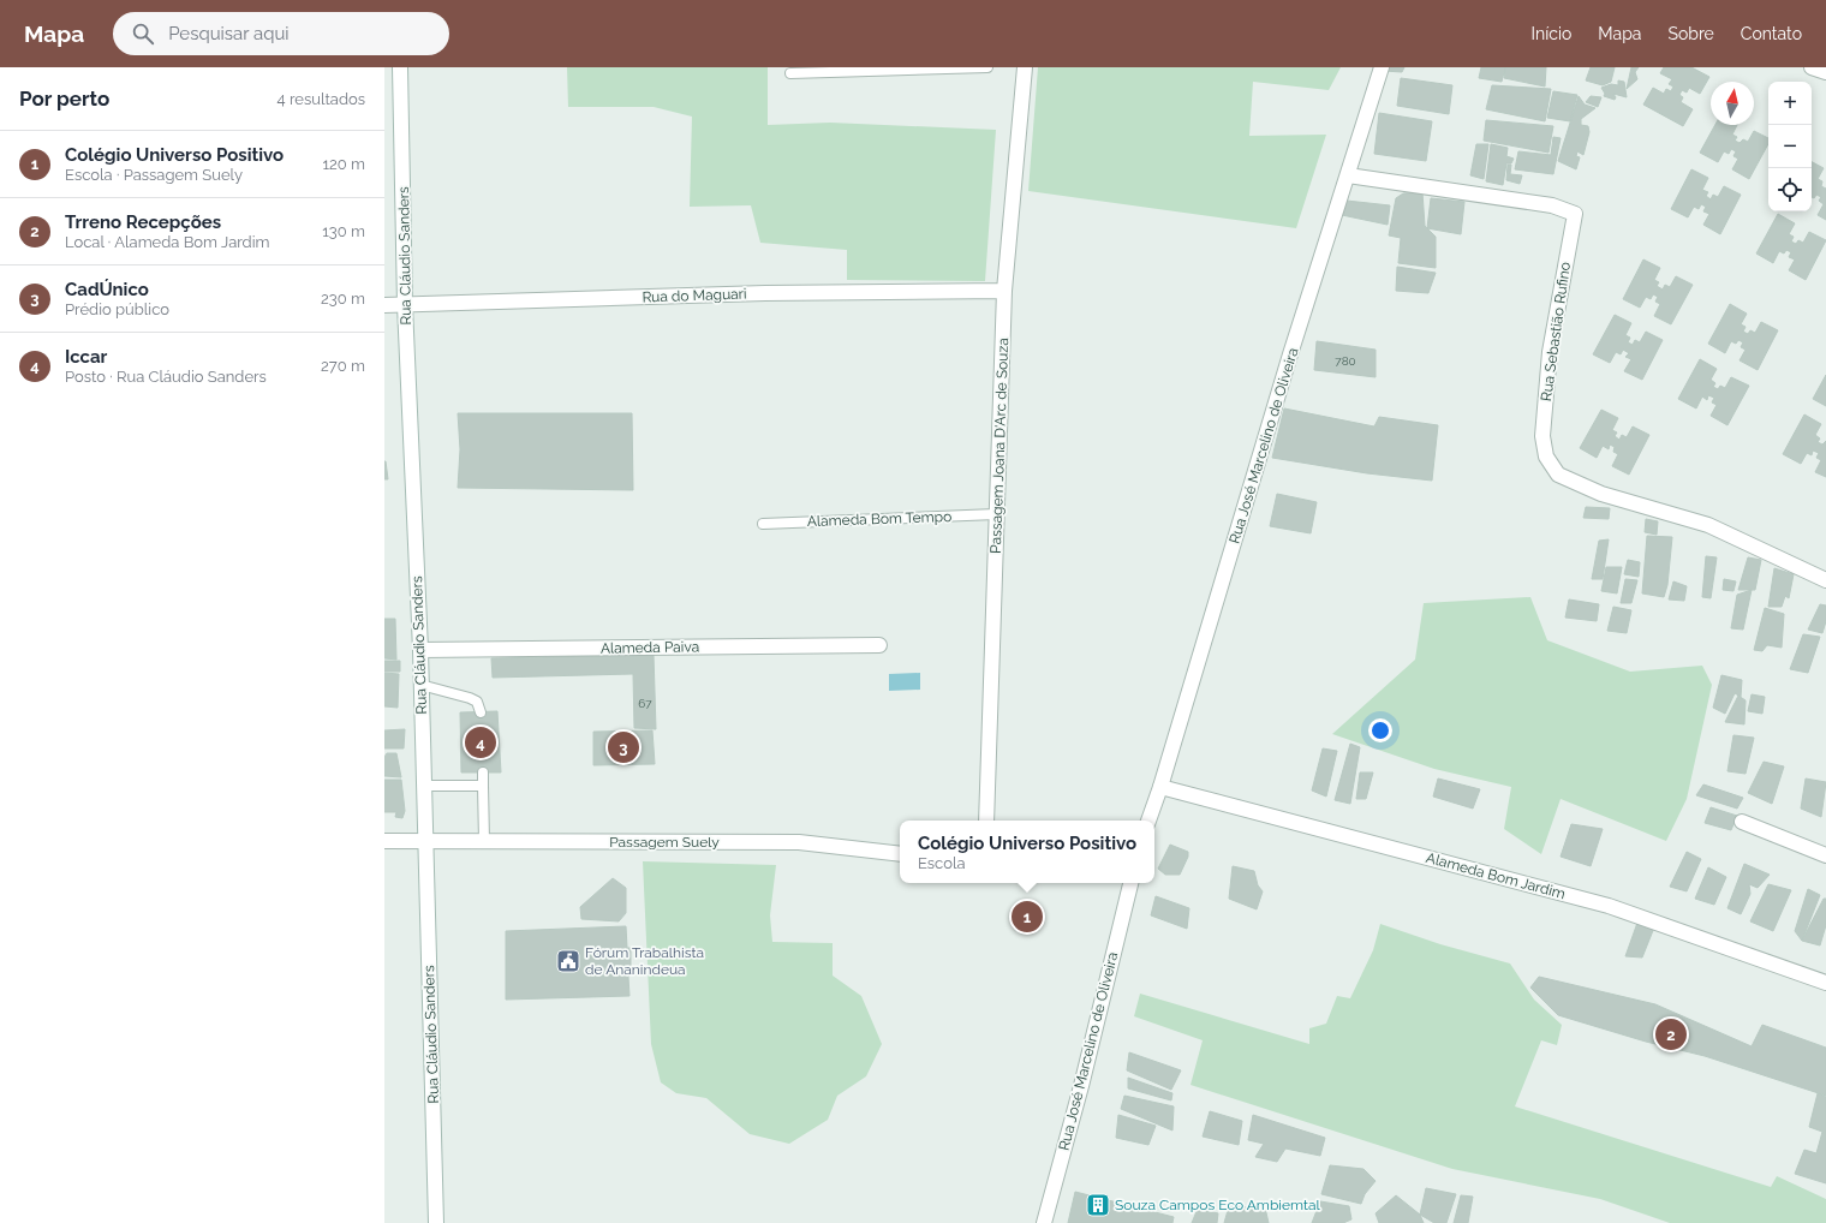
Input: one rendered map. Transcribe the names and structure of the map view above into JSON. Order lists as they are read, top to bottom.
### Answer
{
  "streets": {
    "street": [
      "Rua Cláudio Sanders",
      "Rua do Maguari",
      "Rua Sebastião Rufino",
      "Passagem Joana D'Arc de Souza",
      "Rua José Marcelino de Oliveira",
      "Alameda Paiva",
      "Passagem Suely",
      "Alameda Bom Jardim"
    ],
    "lane": ["Alameda Bom Tempo"]
  },
  "crossings": [
    ["Rua Cláudio Sanders", "Rua do Maguari"],
    ["Rua Cláudio Sanders", "Alameda Paiva"],
    ["Rua Cláudio Sanders", "Passagem Suely"],
    ["Rua do Maguari", "Passagem Joana D'Arc de Souza"],
    ["Rua Sebastião Rufino", "Rua José Marcelino de Oliveira"],
    ["Passagem Joana D'Arc de Souza", "Alameda Bom Tempo"],
    ["Rua José Marcelino de Oliveira", "Alameda Bom Jardim"]
  ],
  "places": {
    "public building": ["Fórum Trabalhista de Ananindeua"],
    "building": ["Souza Campos Eco Ambiemtal"]
  },
  "house_numbers": ["780", "67"],
  "north": "top",
  "page": {
    "header": "Mapa",
    "search": "Pesquisar aqui",
    "nav": [
      "Início",
      "Mapa",
      "Sobre",
      "Contato"
    ],
    "heading": ["Por perto", "4 resultados"],
    "map_buttons": ["+", "−"],
    "list": [
      {
        "mark": "1",
        "name": "Colégio Universo Positivo",
        "note": "Escola · Passagem Suely",
        "value": "120 m"
      },
      {
        "mark": "2",
        "name": "Trreno Recepções",
        "note": "Local · Alameda Bom Jardim",
        "value": "130 m"
      },
      {
        "mark": "3",
        "name": "CadÚnico",
        "note": "Prédio público",
        "value": "230 m"
      },
      {
        "mark": "4",
        "name": "Iccar",
        "note": "Posto · Rua Cláudio Sanders",
        "value": "270 m"
      }
    ],
    "pins": [
      "4",
      "3",
      "1",
      "2"
    ],
    "popup": ["Colégio Universo Positivo", "Escola"]
  }
}
